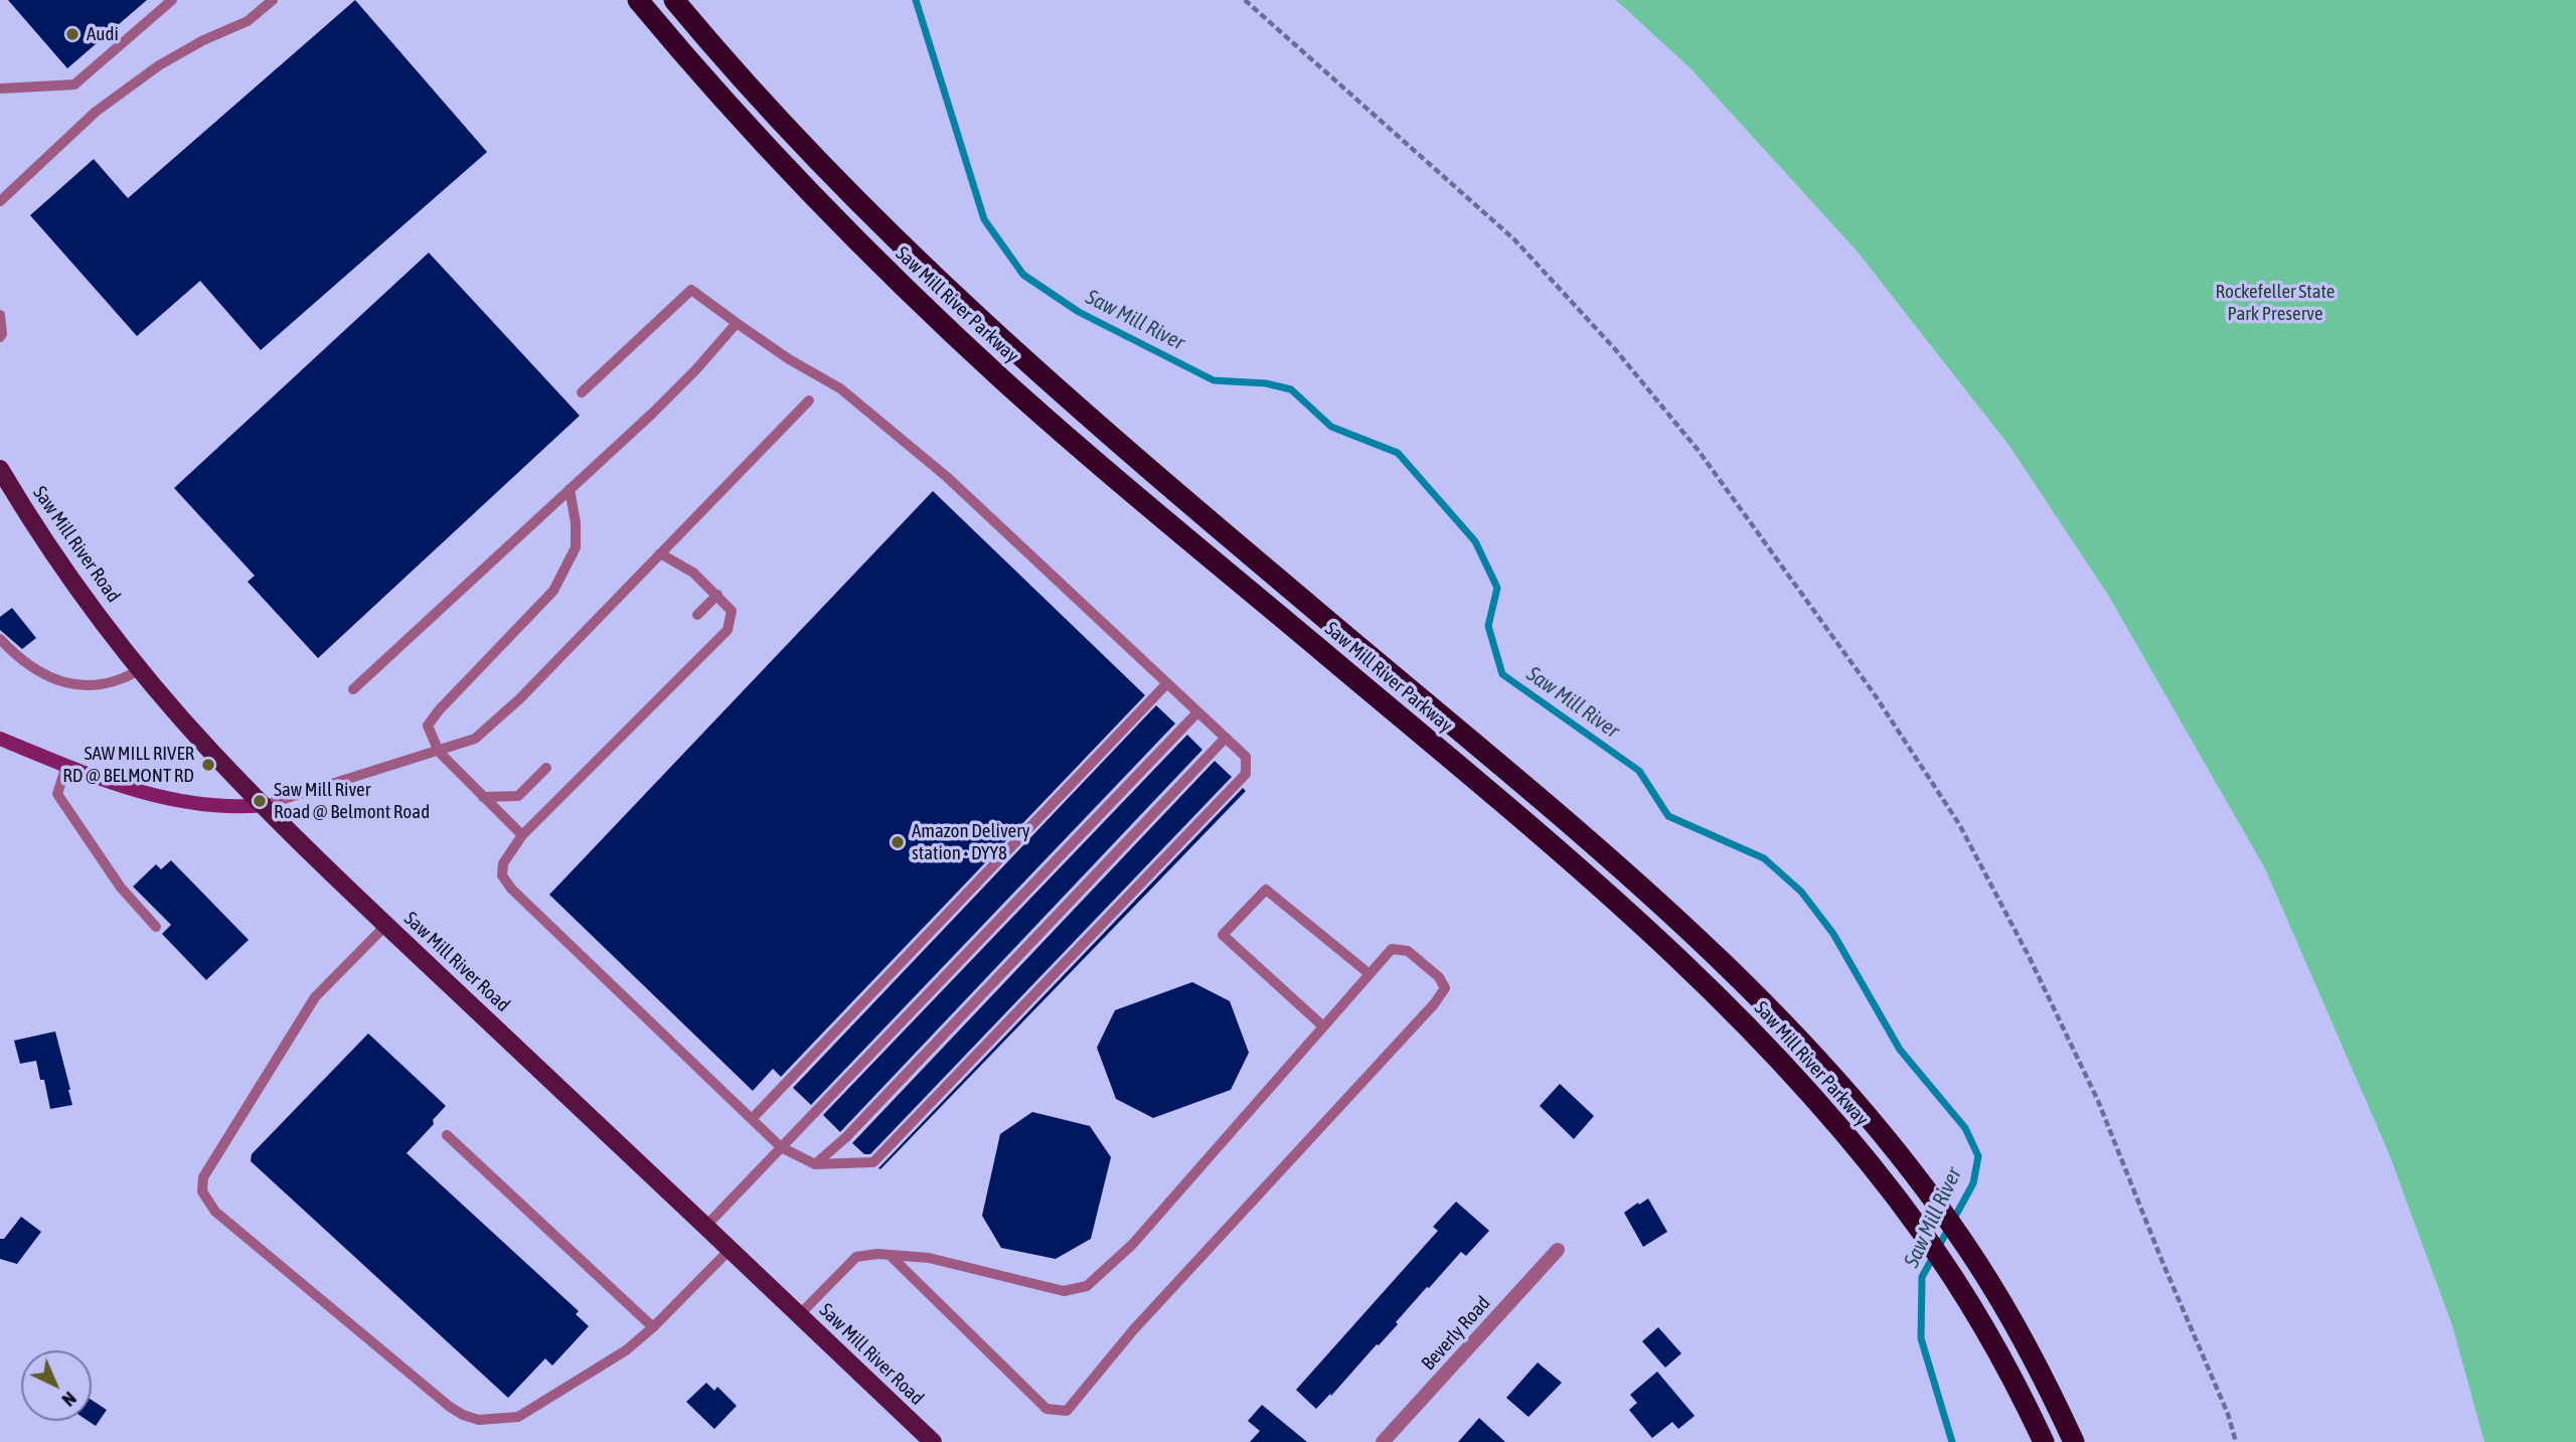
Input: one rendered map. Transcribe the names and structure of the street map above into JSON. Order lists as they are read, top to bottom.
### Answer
{
  "streets": {
    "highway": ["Saw Mill River Parkway"],
    "main road": ["Saw Mill River Road"],
    "street": ["Beverly Road"]
  },
  "water": ["Saw Mill River"],
  "parks": ["Rockefeller State Park Preserve"],
  "places": [
    "Audi",
    "SAW MILL RIVER RD @ BELMONT RD",
    "Saw Mill River Road @ Belmont Road",
    "Amazon Delivery station - DYY8"
  ],
  "north": "bottom right"
}
